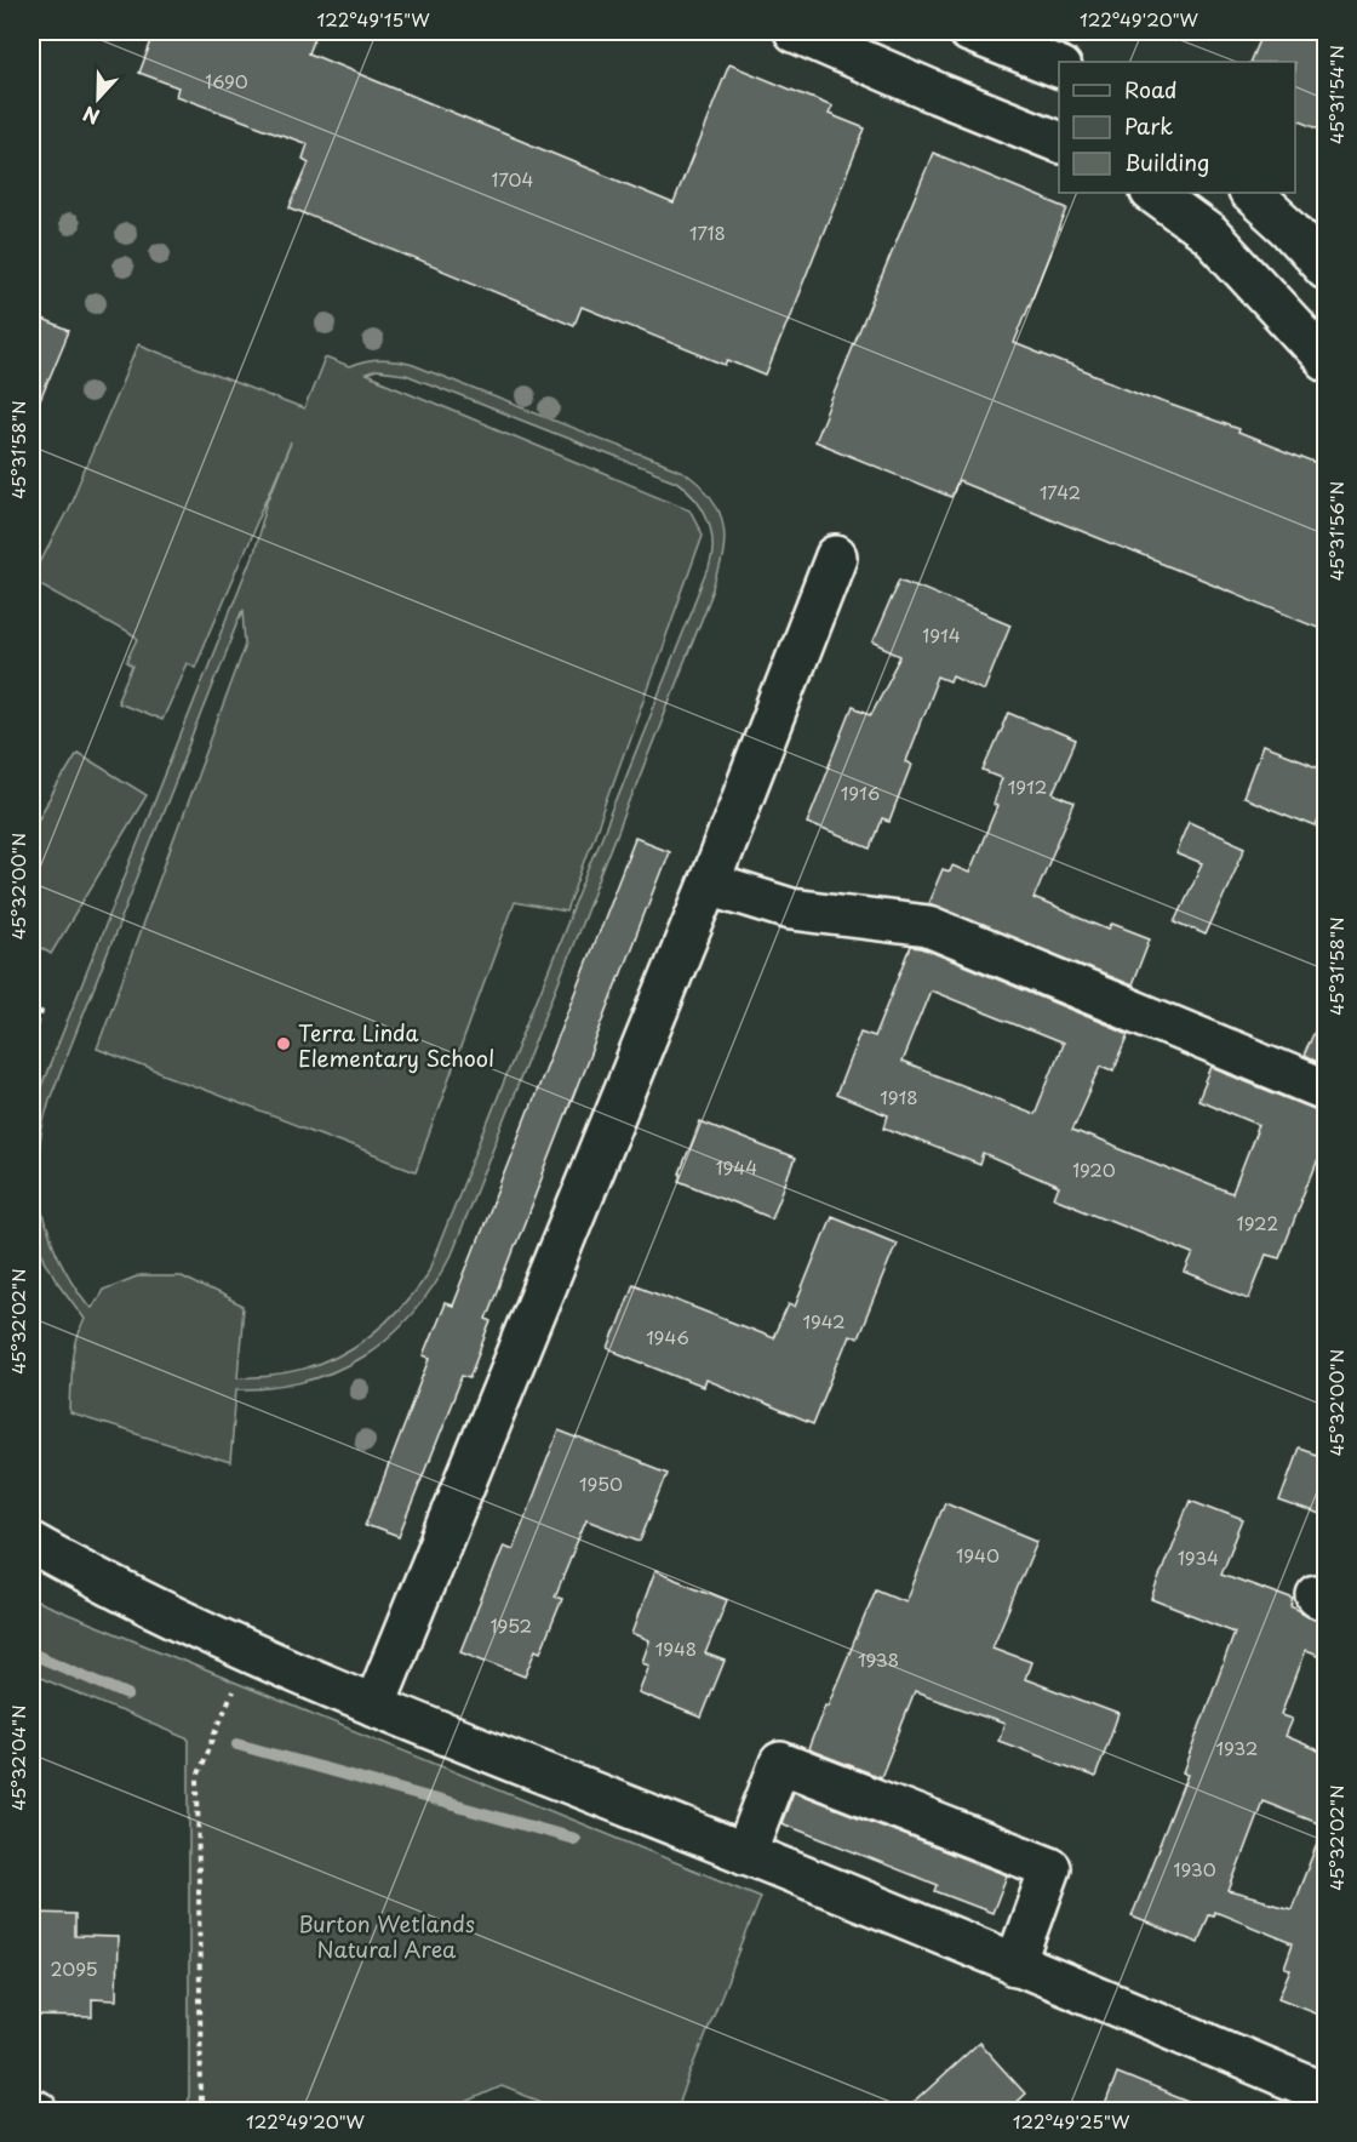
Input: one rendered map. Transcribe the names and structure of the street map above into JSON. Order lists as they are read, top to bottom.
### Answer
{
  "parks": ["Burton Wetlands Natural Area"],
  "places": ["Terra Linda Elementary School"],
  "house_numbers": [
    "1690",
    "1704",
    "1718",
    "1742",
    "1914",
    "1912",
    "1916",
    "1918",
    "1944",
    "1920",
    "1922",
    "1942",
    "1946",
    "1950",
    "1940",
    "1934",
    "1952",
    "1948",
    "1938",
    "1932",
    "1930",
    "2095"
  ],
  "legend": ["Road", "Park", "Building"],
  "north": "bottom",
  "coordinates": [
    "122°49'15\"W",
    "122°49'20\"W",
    "45°31'54\"N",
    "45°31'58\"N",
    "45°31'56\"N",
    "45°32'00\"N",
    "45°32'02\"N",
    "45°32'04\"N",
    "122°49'25\"W"
  ]
}
